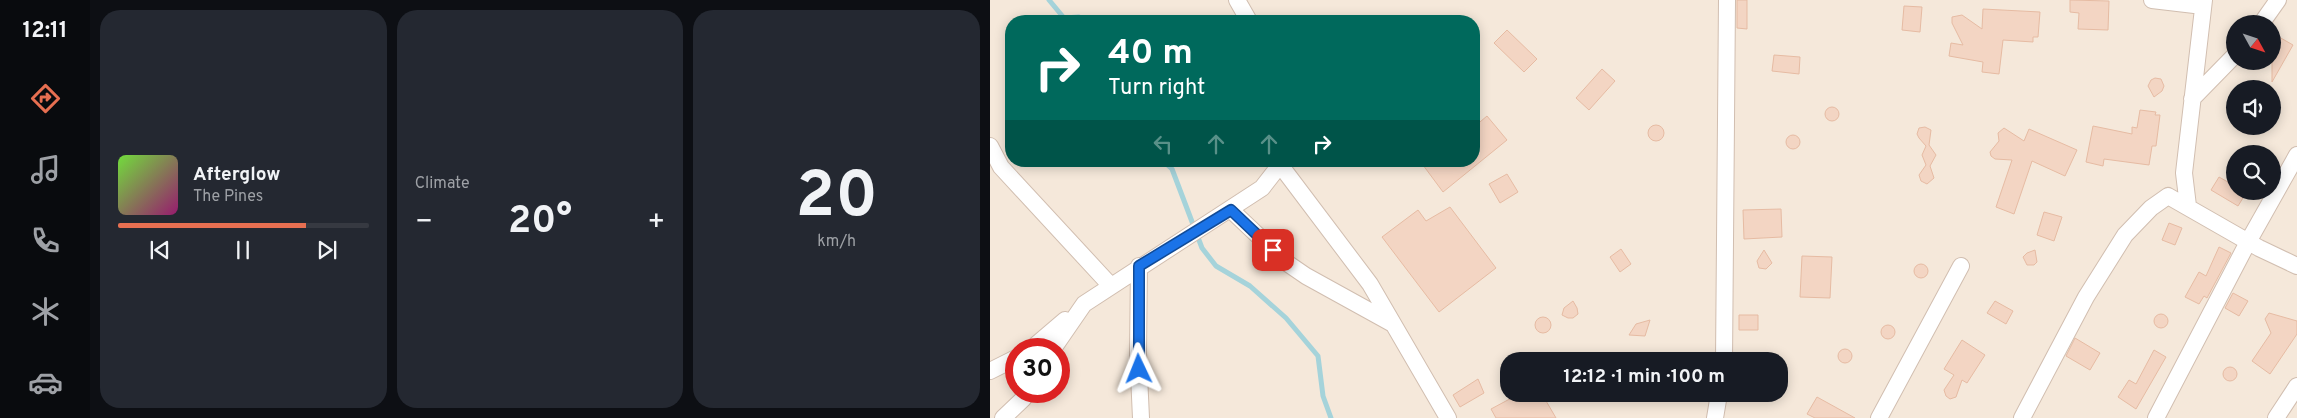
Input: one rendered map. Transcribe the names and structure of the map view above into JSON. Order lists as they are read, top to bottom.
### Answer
{
  "north": "bottom right",
  "page": {
    "tabs": "12:11",
    "tile": [
      "Climate",
      ["20", "km/h"]
    ],
    "turn": ["40 m", "Turn right"],
    "song": ["Afterglow", "The Pines"],
    "heat": ["−", "20°", "+"],
    "limit": "30",
    "trip": "12:12 · 1 min · 100 m"
  }
}
